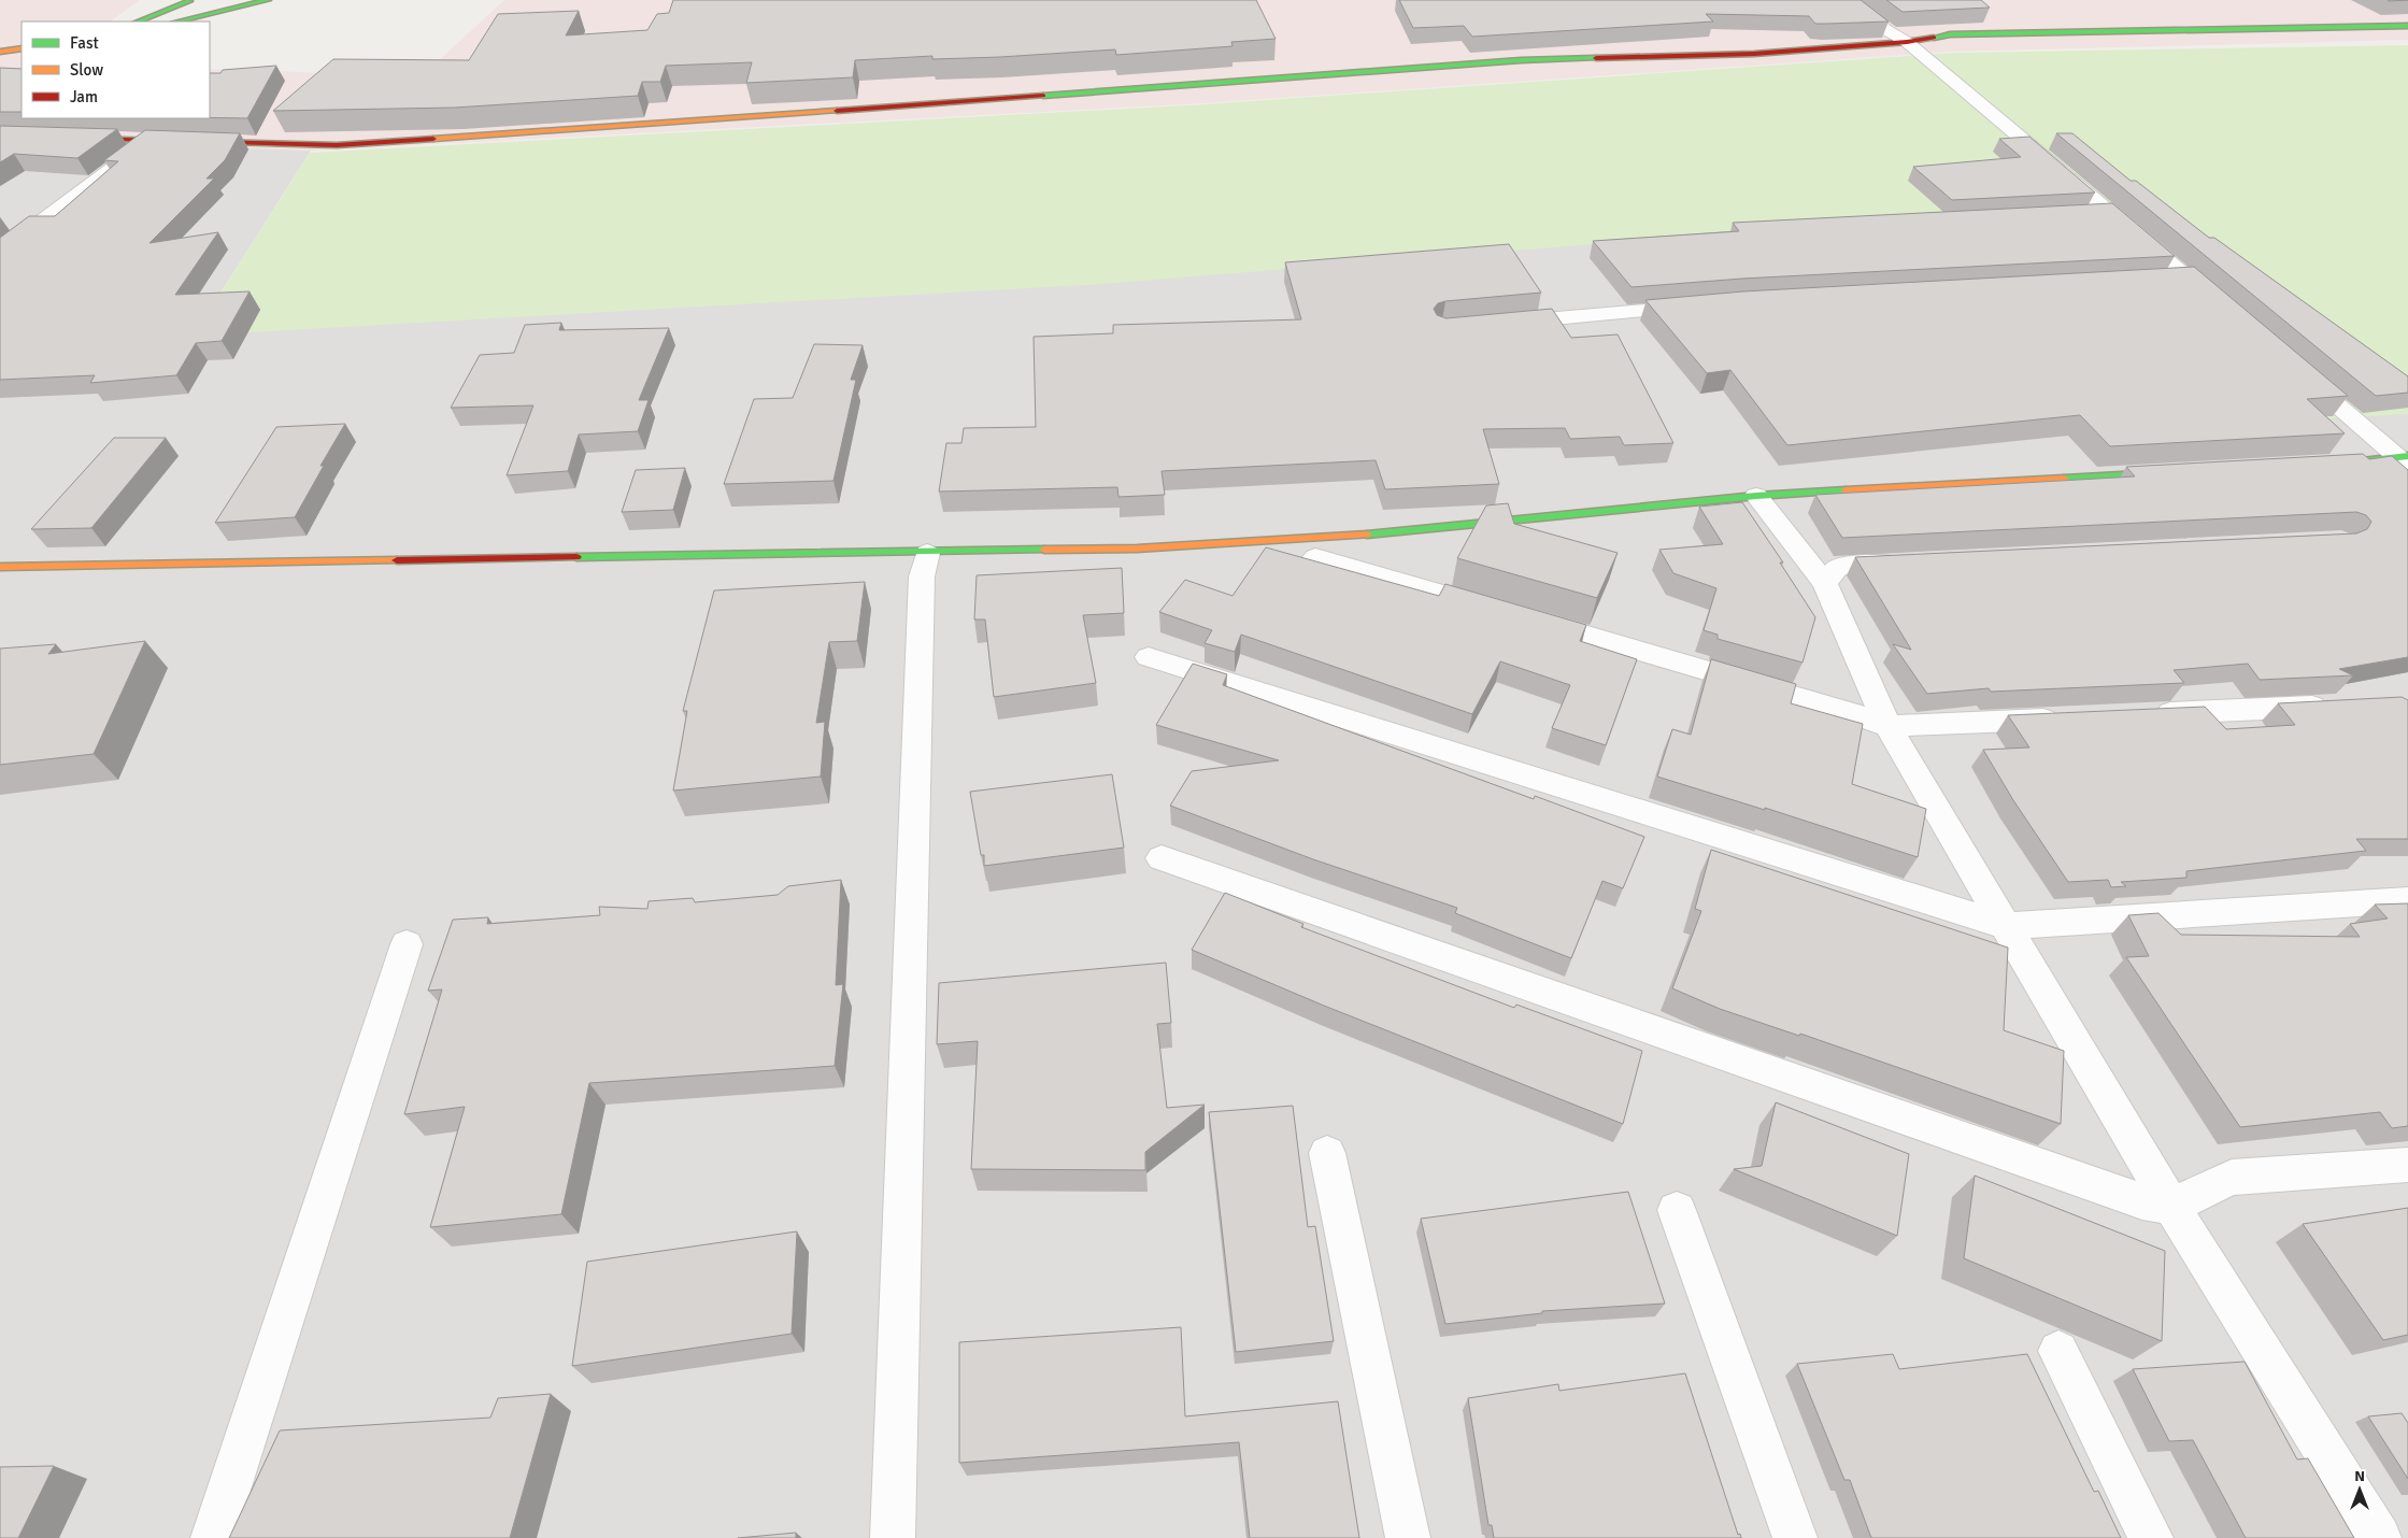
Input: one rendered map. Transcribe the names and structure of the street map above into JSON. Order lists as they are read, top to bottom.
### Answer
{
  "legend": ["Fast", "Slow", "Jam"],
  "north": "top"
}
